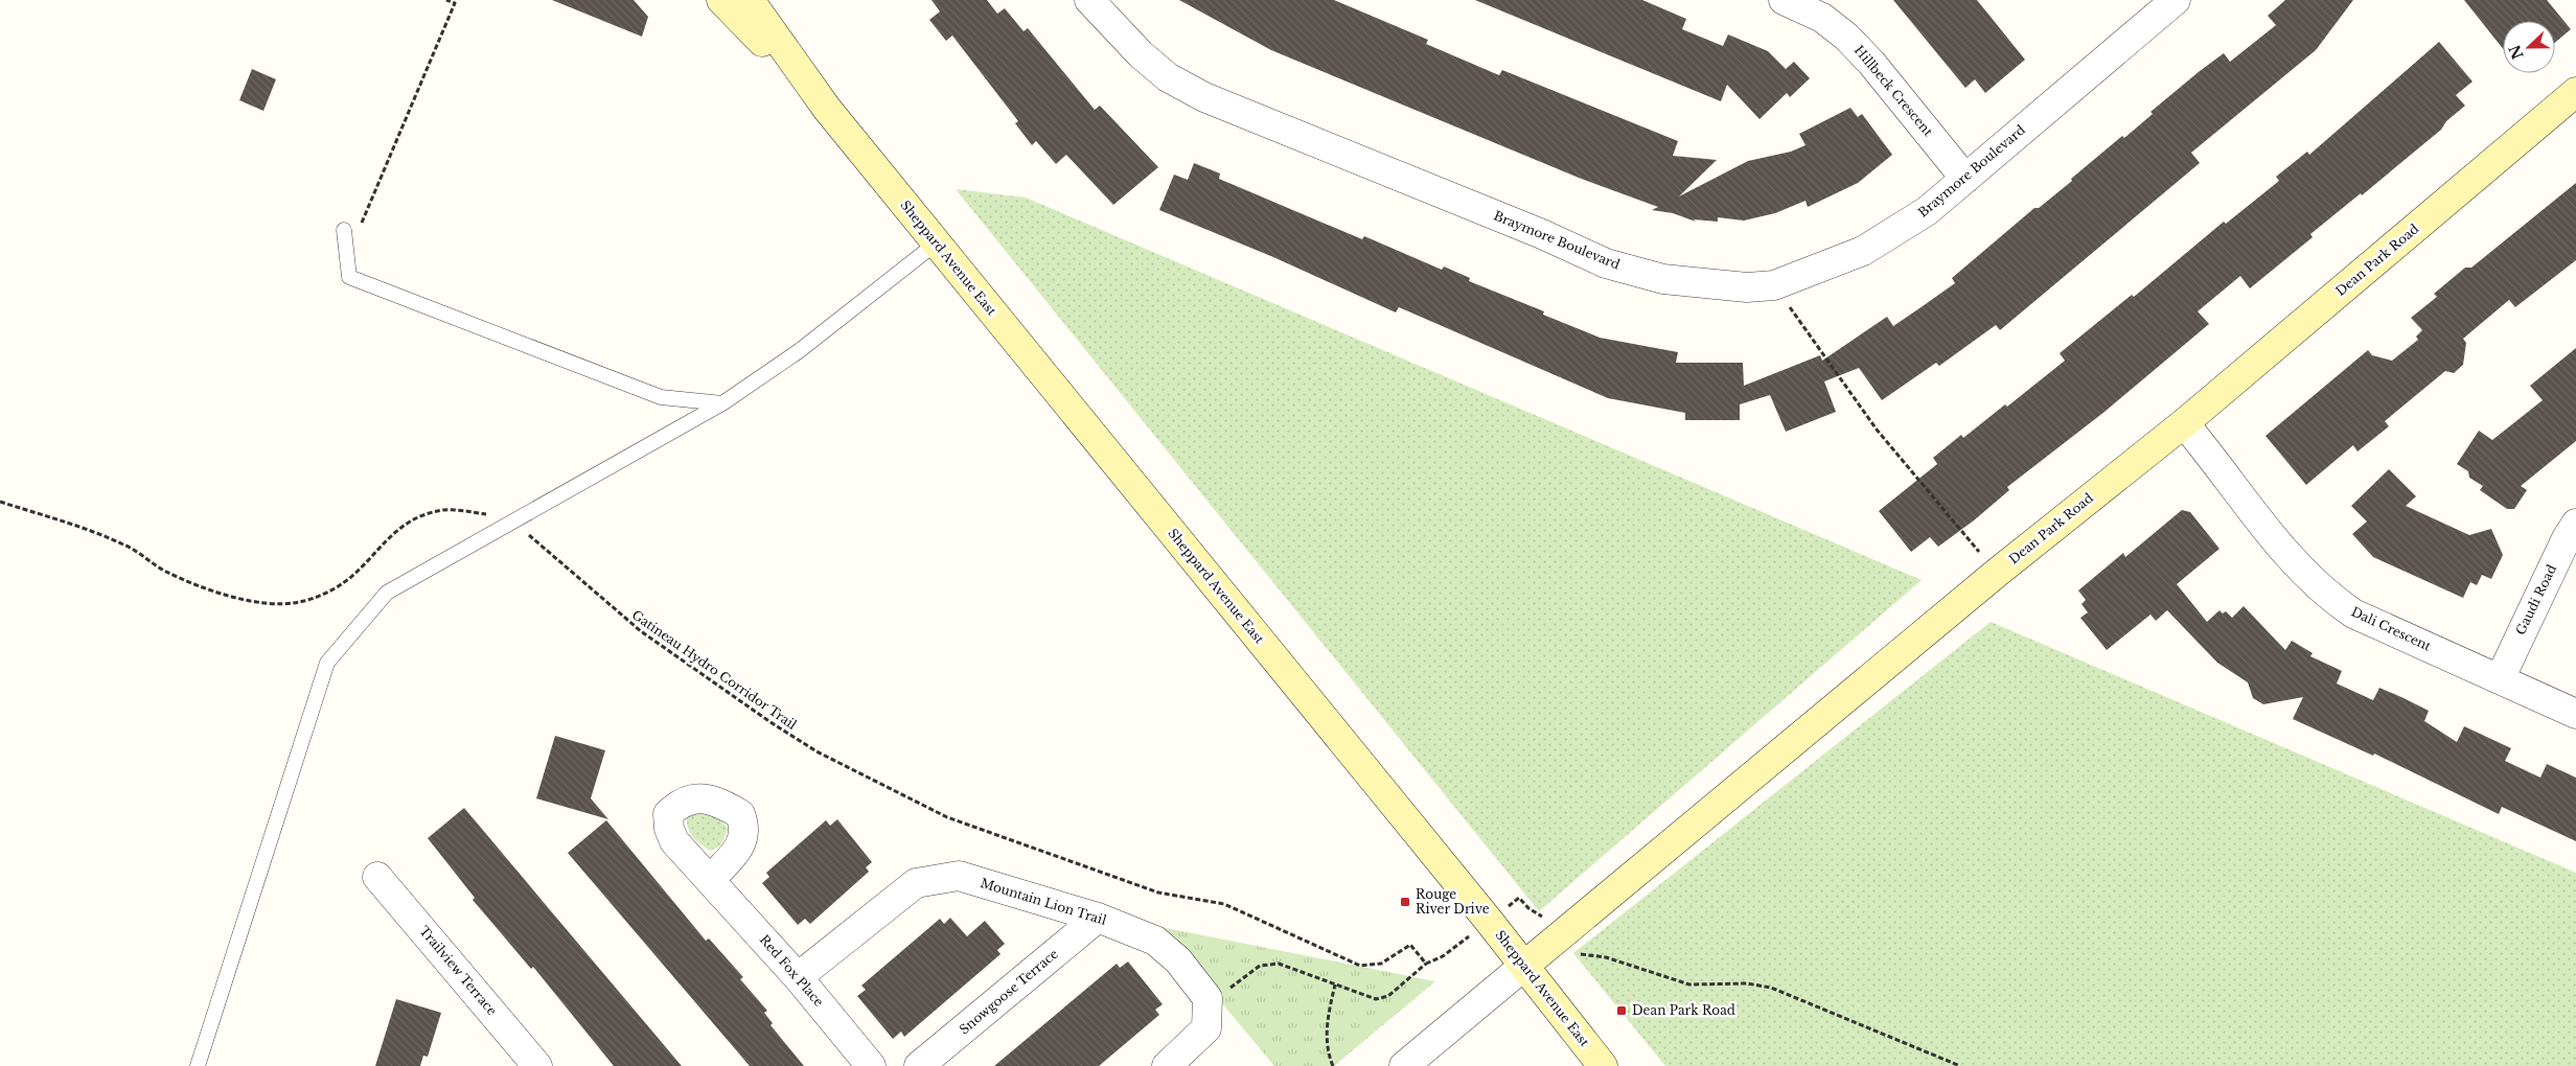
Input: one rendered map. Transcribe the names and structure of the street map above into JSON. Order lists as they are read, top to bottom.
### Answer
{
  "streets": {
    "main road": ["Sheppard Avenue East", "Dean Park Road"],
    "street": [
      "Hillbeck Crescent",
      "Braymore Boulevard",
      "Gaudi Road",
      "Dali Crescent",
      "Mountain Lion Trail",
      "Trailview Terrace",
      "Red Fox Place",
      "Snowgoose Terrace"
    ],
    "path": ["Gatineau Hydro Corridor Trail"]
  },
  "crossings": [
    ["Hillbeck Crescent", "Braymore Boulevard"],
    ["Sheppard Avenue East", "Dean Park Road"],
    ["Dean Park Road", "Dali Crescent"],
    ["Gaudi Road", "Dali Crescent"],
    ["Mountain Lion Trail", "Red Fox Place"],
    ["Mountain Lion Trail", "Snowgoose Terrace"]
  ],
  "places": {
    "transit": ["Rouge River Drive", "Dean Park Road"]
  },
  "north": "left"
}
